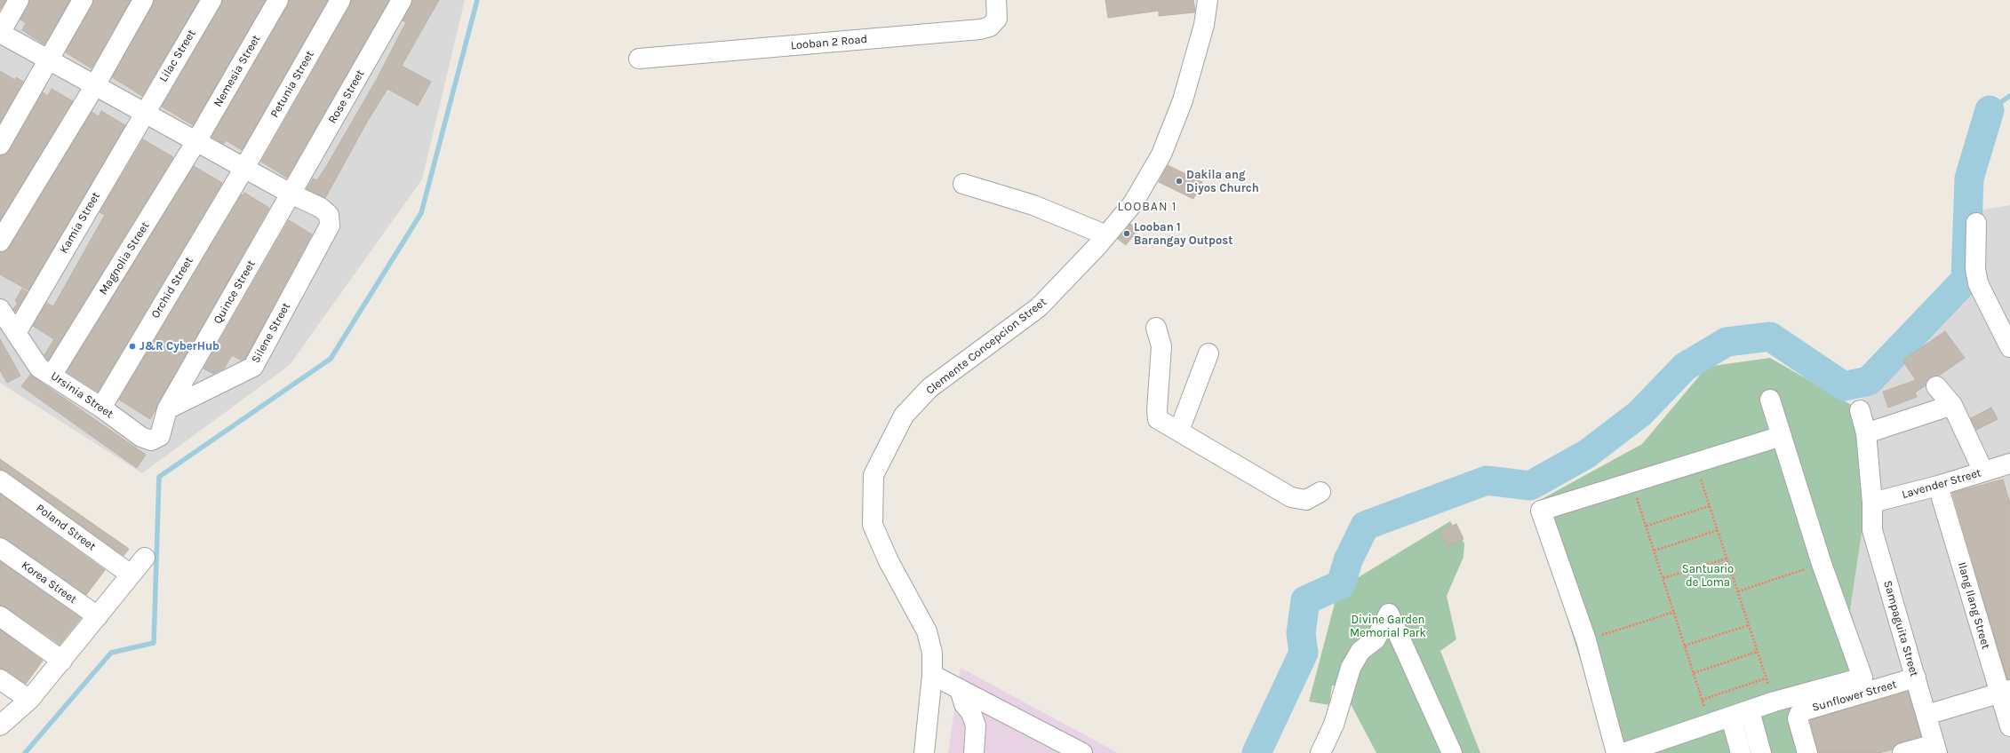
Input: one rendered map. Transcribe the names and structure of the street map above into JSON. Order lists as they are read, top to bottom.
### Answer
{
  "streets": {
    "street": [
      "Looban 2 Road",
      "Lilac Street",
      "Nemesia Street",
      "Petunia Street",
      "Rose Street",
      "Kamia Street",
      "Magnolia Street",
      "Orchid Street",
      "Quince Street",
      "Silene Street",
      "Clemente Concepcion Street",
      "Ursinia Street",
      "Lavender Street",
      "Poland Street",
      "Korea Street",
      "Ilang Ilang Street",
      "Sampaguita Street",
      "Sunflower Street"
    ]
  },
  "crossings": [
    ["Lilac Street", "Kamia Street"],
    ["Nemesia Street", "Magnolia Street"],
    ["Petunia Street", "Orchid Street"],
    ["Rose Street", "Quince Street"],
    ["Rose Street", "Silene Street"],
    ["Kamia Street", "Ursinia Street"],
    ["Magnolia Street", "Ursinia Street"],
    ["Orchid Street", "Ursinia Street"],
    ["Quince Street", "Silene Street"],
    ["Quince Street", "Ursinia Street"],
    ["Silene Street", "Ursinia Street"],
    ["Lavender Street", "Ilang Ilang Street"],
    ["Lavender Street", "Sampaguita Street"],
    ["Sampaguita Street", "Sunflower Street"]
  ],
  "districts": ["LOOBAN 1"],
  "parks": ["Santuario de Loma", "Divine Garden Memorial Park"],
  "places": ["Dakila ang Diyos Church", "Looban 1 Barangay Outpost", "J&R CyberHub"]
}
